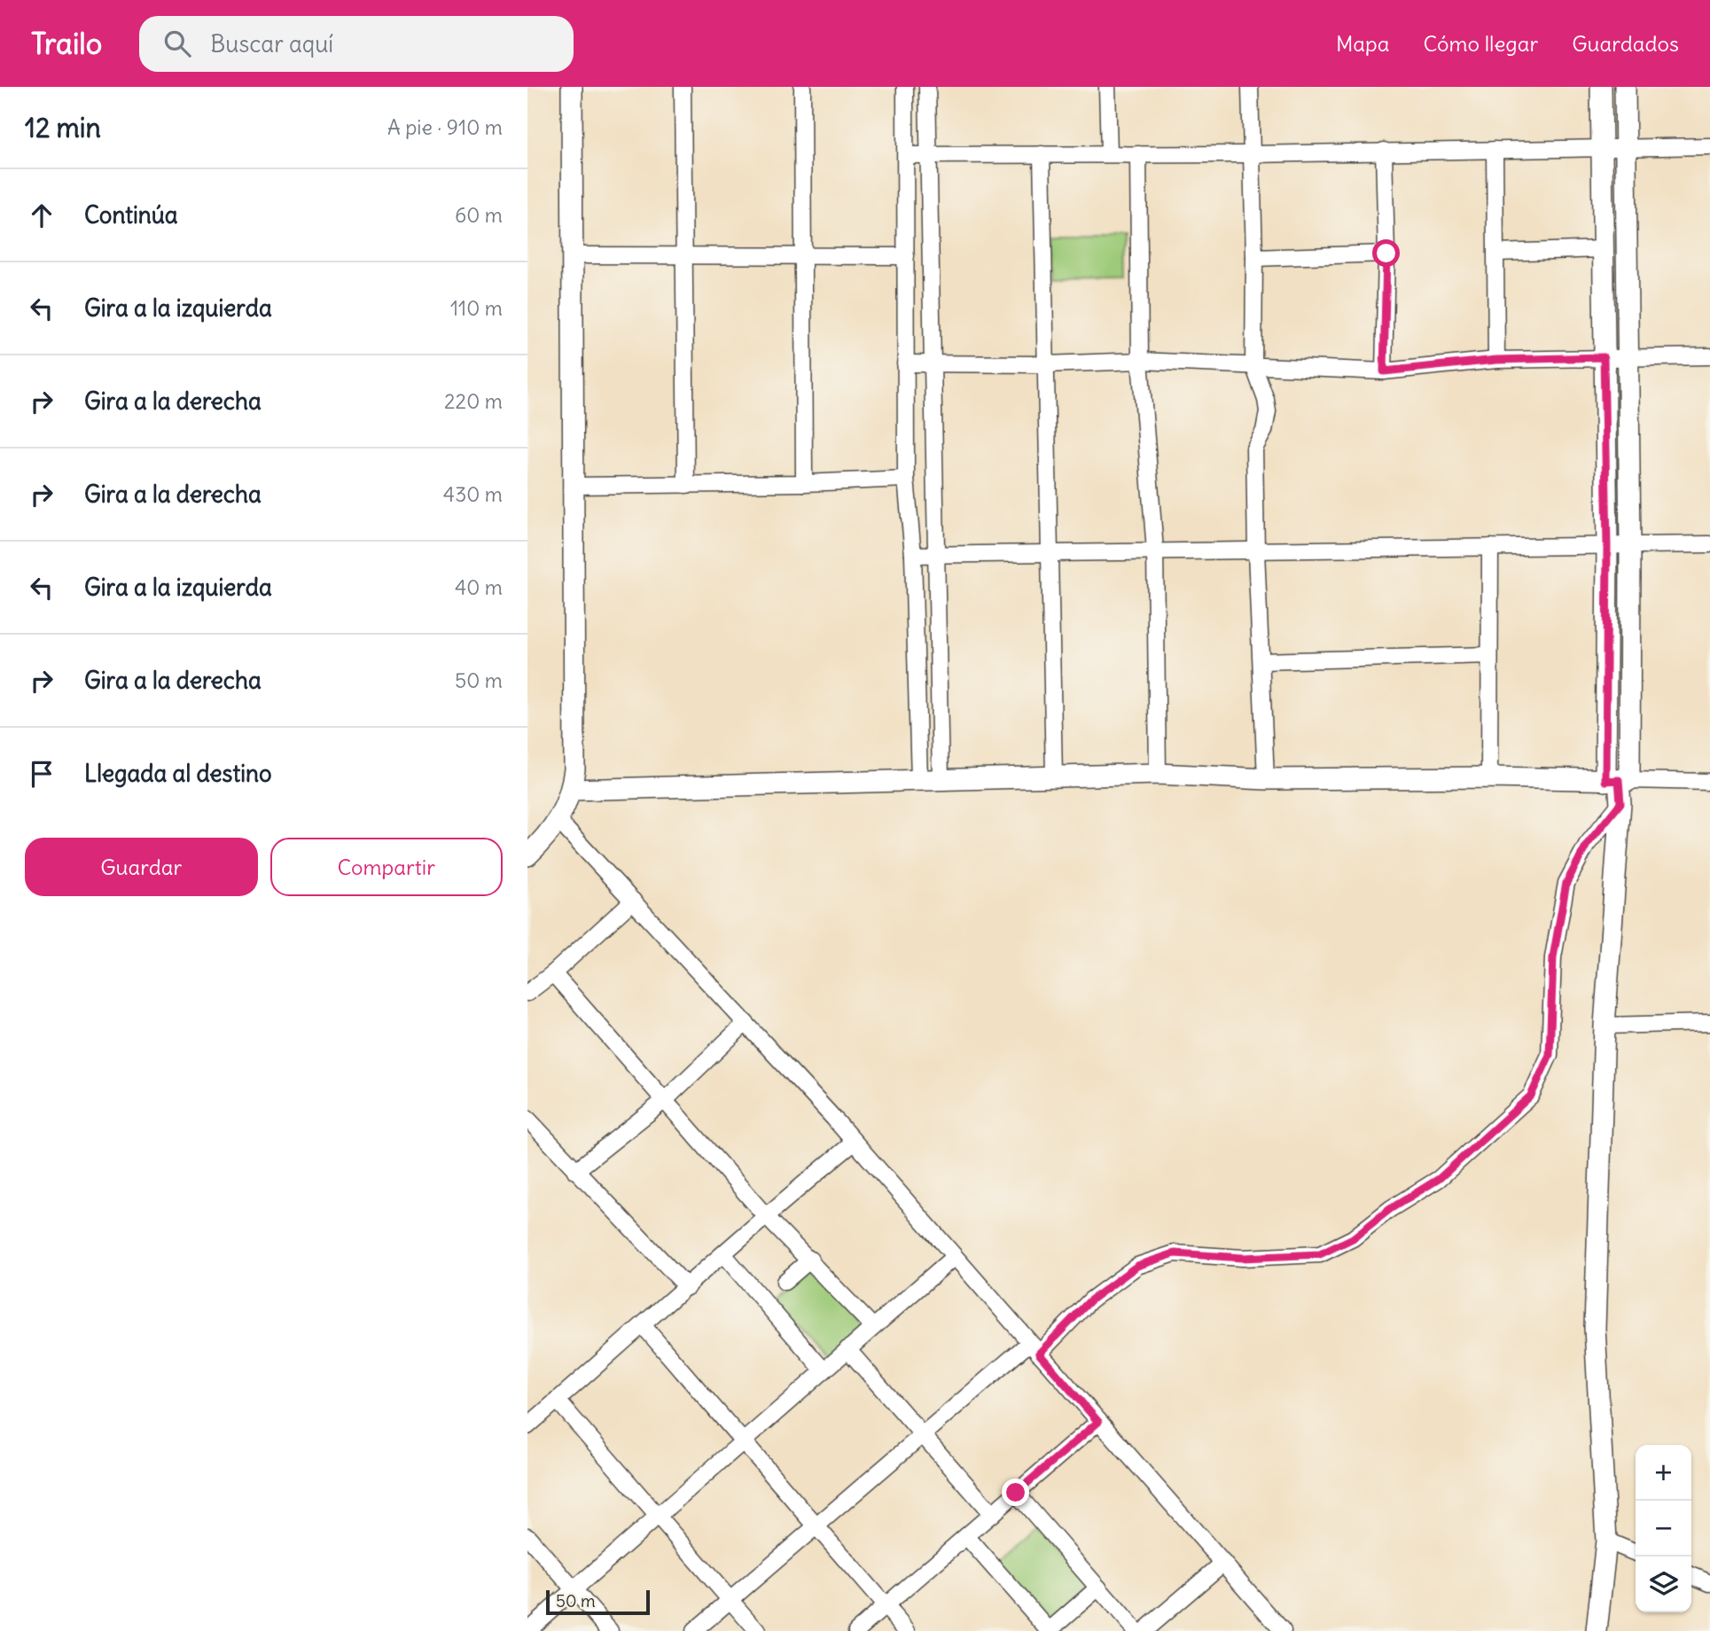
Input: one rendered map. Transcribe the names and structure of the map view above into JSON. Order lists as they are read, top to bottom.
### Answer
{
  "scale_bar": "50 m",
  "page": {
    "header": "Trailo",
    "search": "Buscar aquí",
    "nav": ["Mapa", "Cómo llegar", "Guardados"],
    "heading": ["12 min", "A pie · 910 m"],
    "list": [
      ["Continúa", "60 m"],
      ["Gira a la izquierda", "110 m"],
      ["Gira a la derecha", "220 m"],
      ["Gira a la derecha", "430 m"],
      ["Gira a la izquierda", "40 m"],
      ["Gira a la derecha", "50 m"],
      "Llegada al destino"
    ],
    "buttons": ["Guardar", "Compartir"],
    "map_buttons": ["+", "−"],
    "scale": "50 m"
  }
}
